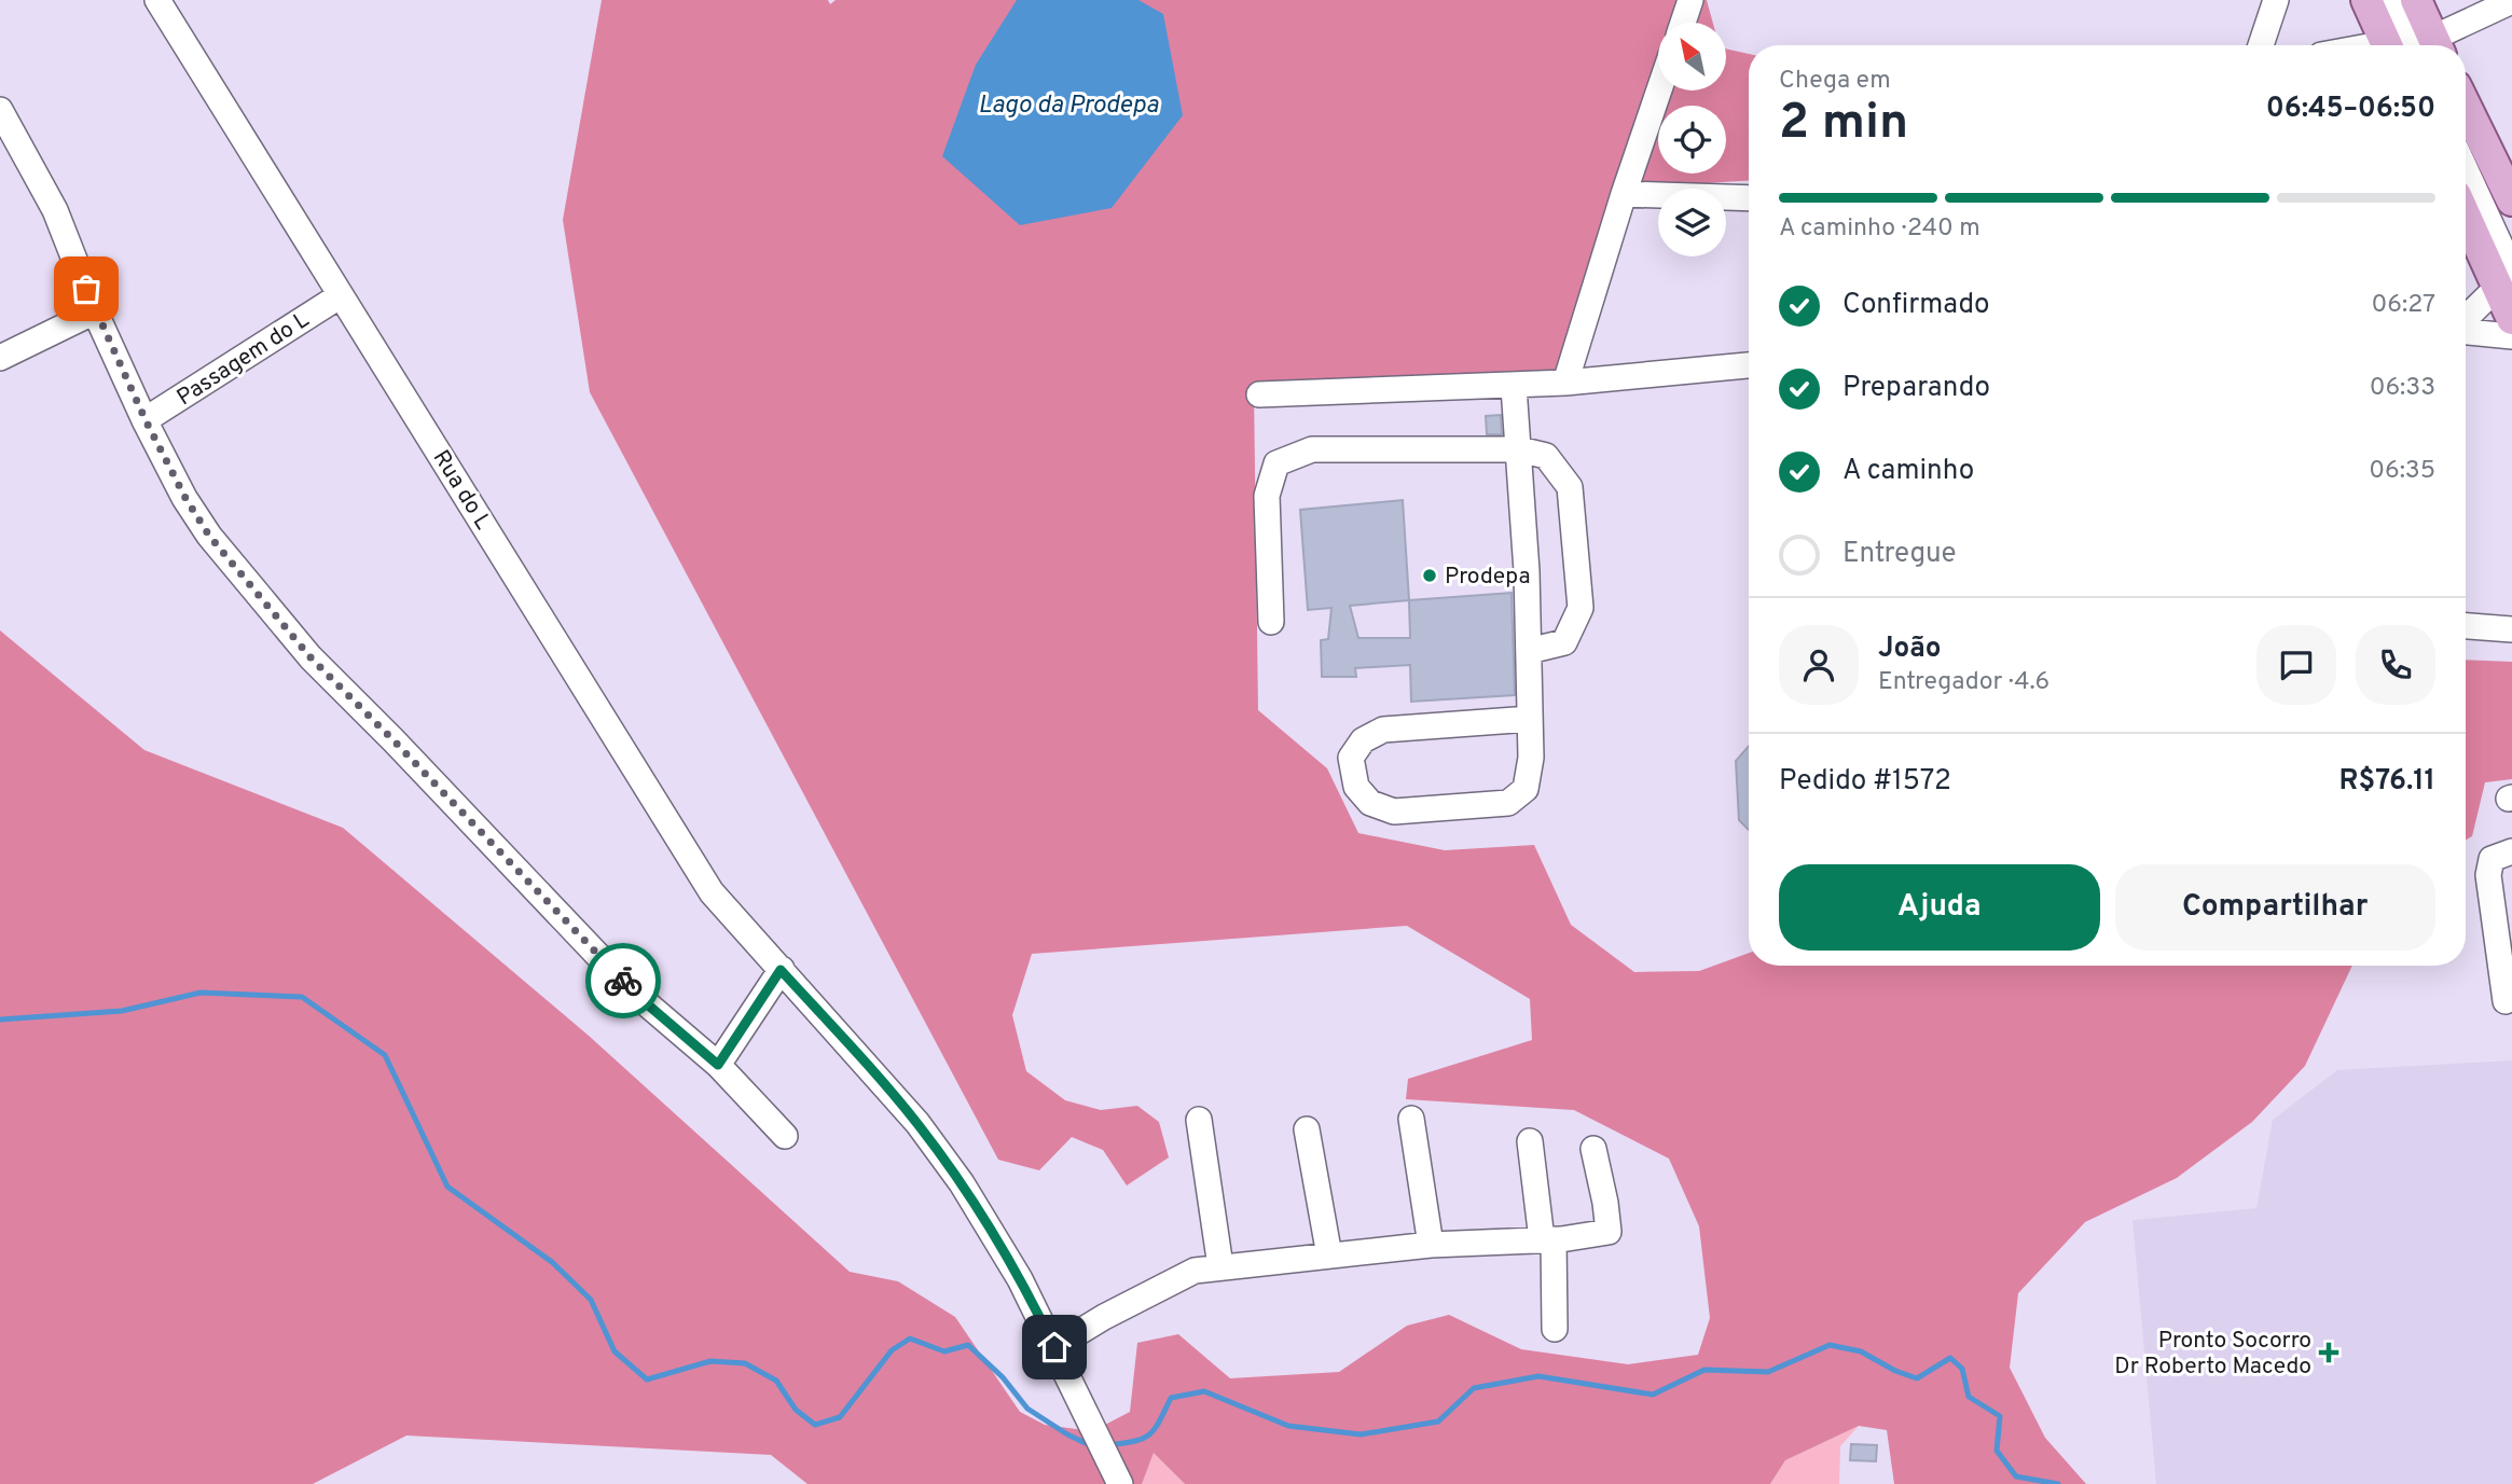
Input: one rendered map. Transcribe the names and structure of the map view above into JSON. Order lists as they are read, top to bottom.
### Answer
{
  "streets": {
    "street": ["Passagem do L", "Rua do L"]
  },
  "crossings": [
    ["Passagem do L", "Rua do L"]
  ],
  "water": ["Lago da Prodepa"],
  "places": {
    "other": ["Prodepa"],
    "health": ["Pronto Socorro Dr Roberto Macedo"]
  },
  "north": "top left",
  "page": {
    "heading": ["2 min", "Chega em", "06:45–06:50"],
    "panel": [
      "João",
      "Entregador · 4.6",
      "Pedido #1572",
      "R$76.11"
    ],
    "bar": "A caminho · 240 m",
    "list": [
      ["Confirmado", "06:27"],
      ["Preparando", "06:33"],
      ["A caminho", "06:35"],
      "Entregue"
    ],
    "buttons": ["Ajuda", "Compartilhar"]
  }
}
